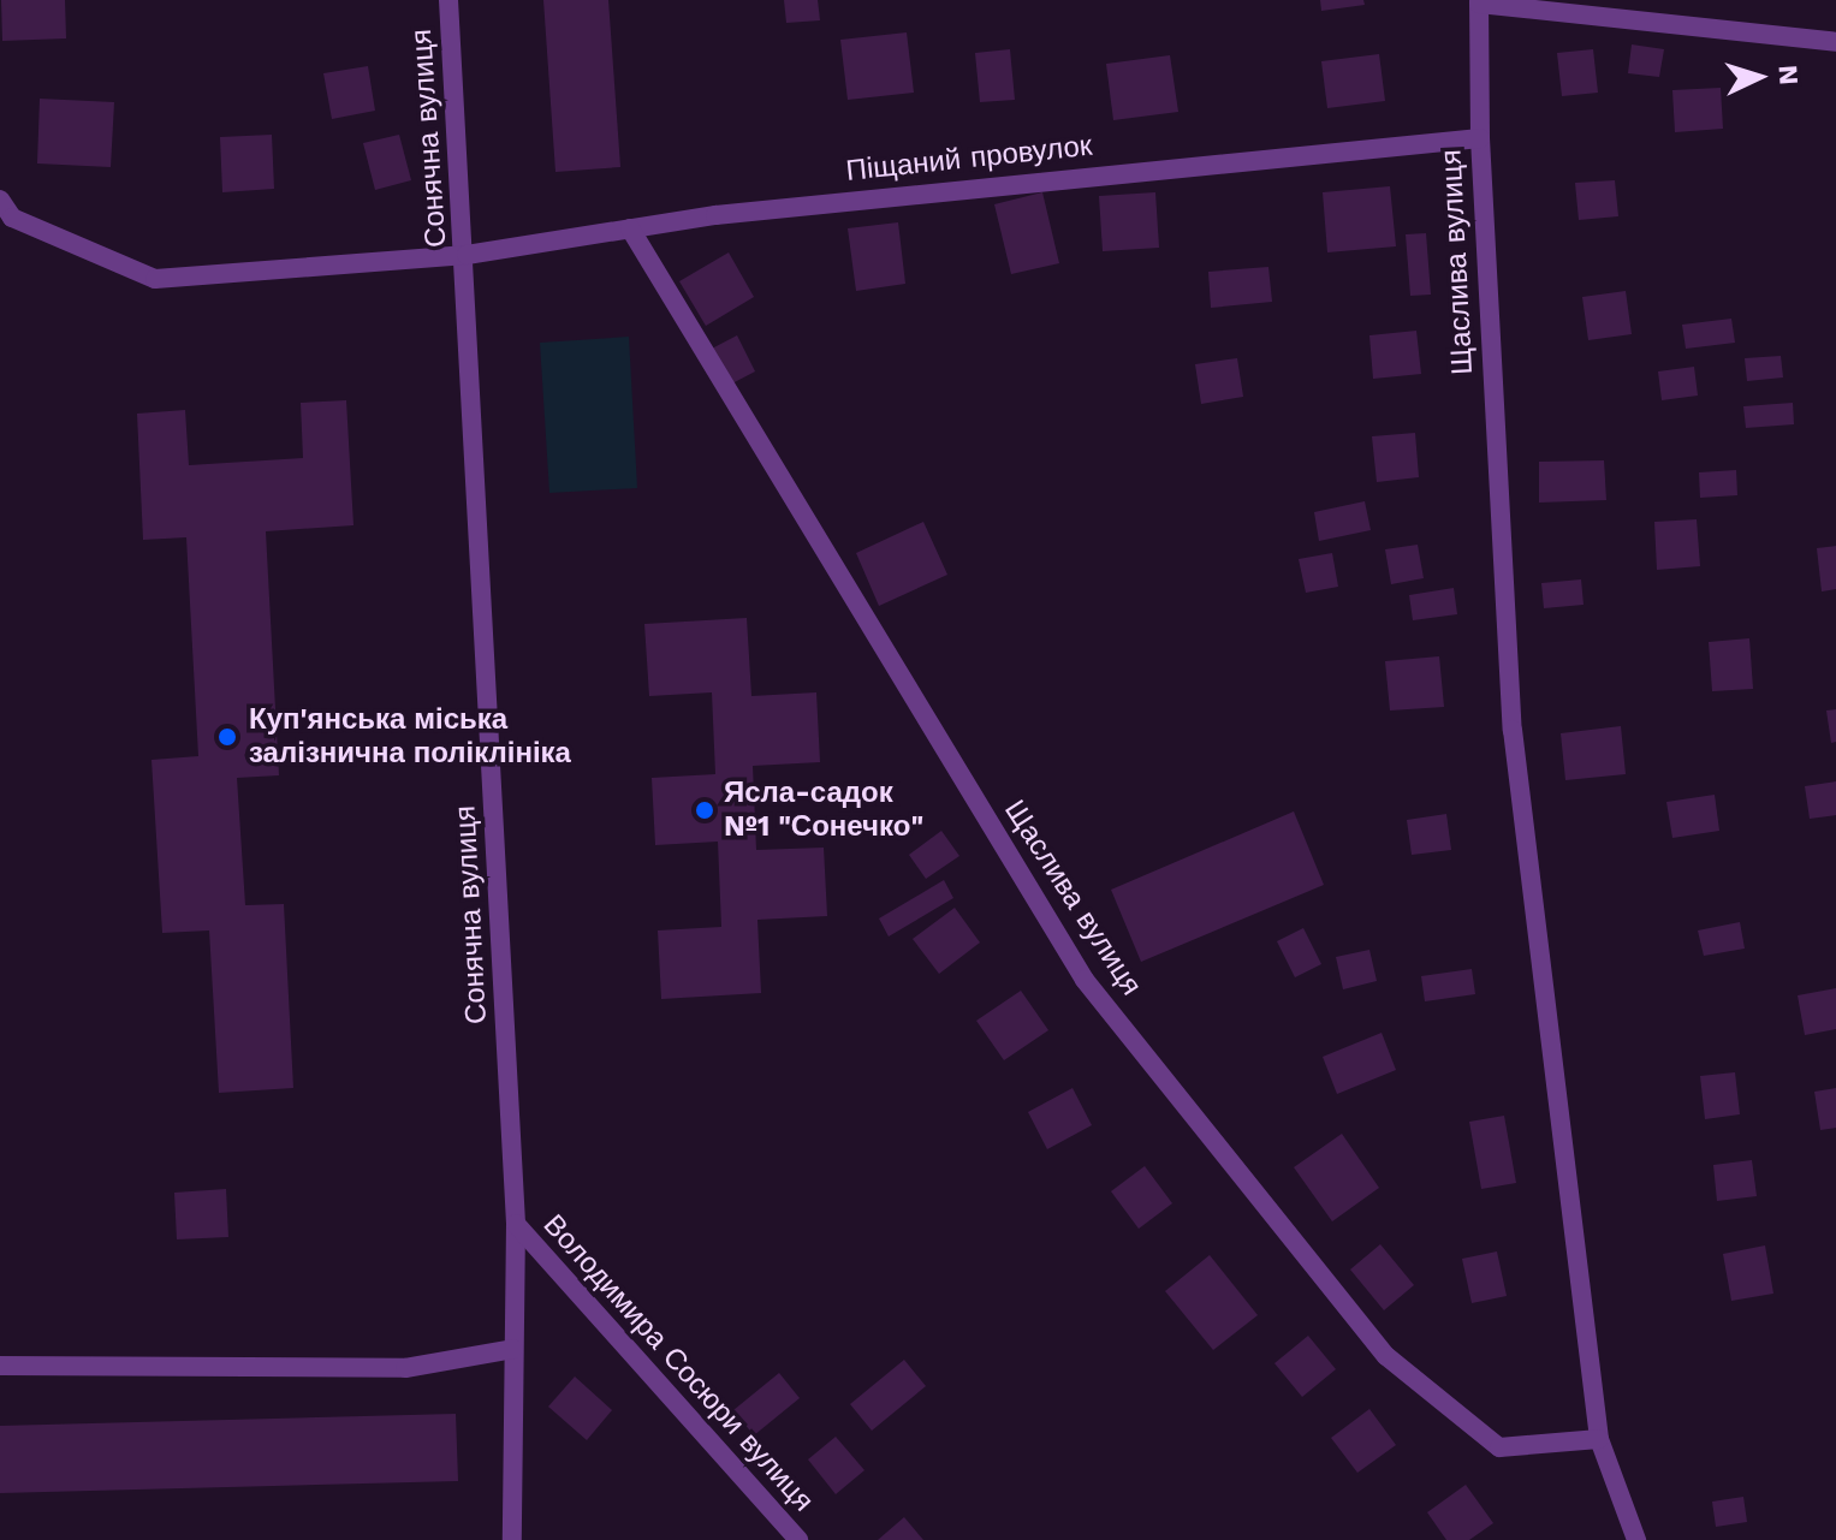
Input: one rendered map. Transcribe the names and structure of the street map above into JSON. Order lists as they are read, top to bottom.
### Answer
{
  "streets": {
    "street": [
      "Сонячна вулиця",
      "Піщаний провулок",
      "Щаслива вулиця",
      "Володимира Сосюри вулиця"
    ]
  },
  "crossings": [
    ["Сонячна вулиця", "Піщаний провулок"],
    ["Сонячна вулиця", "Володимира Сосюри вулиця"],
    ["Піщаний провулок", "Щаслива вулиця"]
  ],
  "places": ["Куп'янська міська залізнична поліклініка", "Ясла-садок №1 \"Сонечко\""],
  "north": "right"
}
